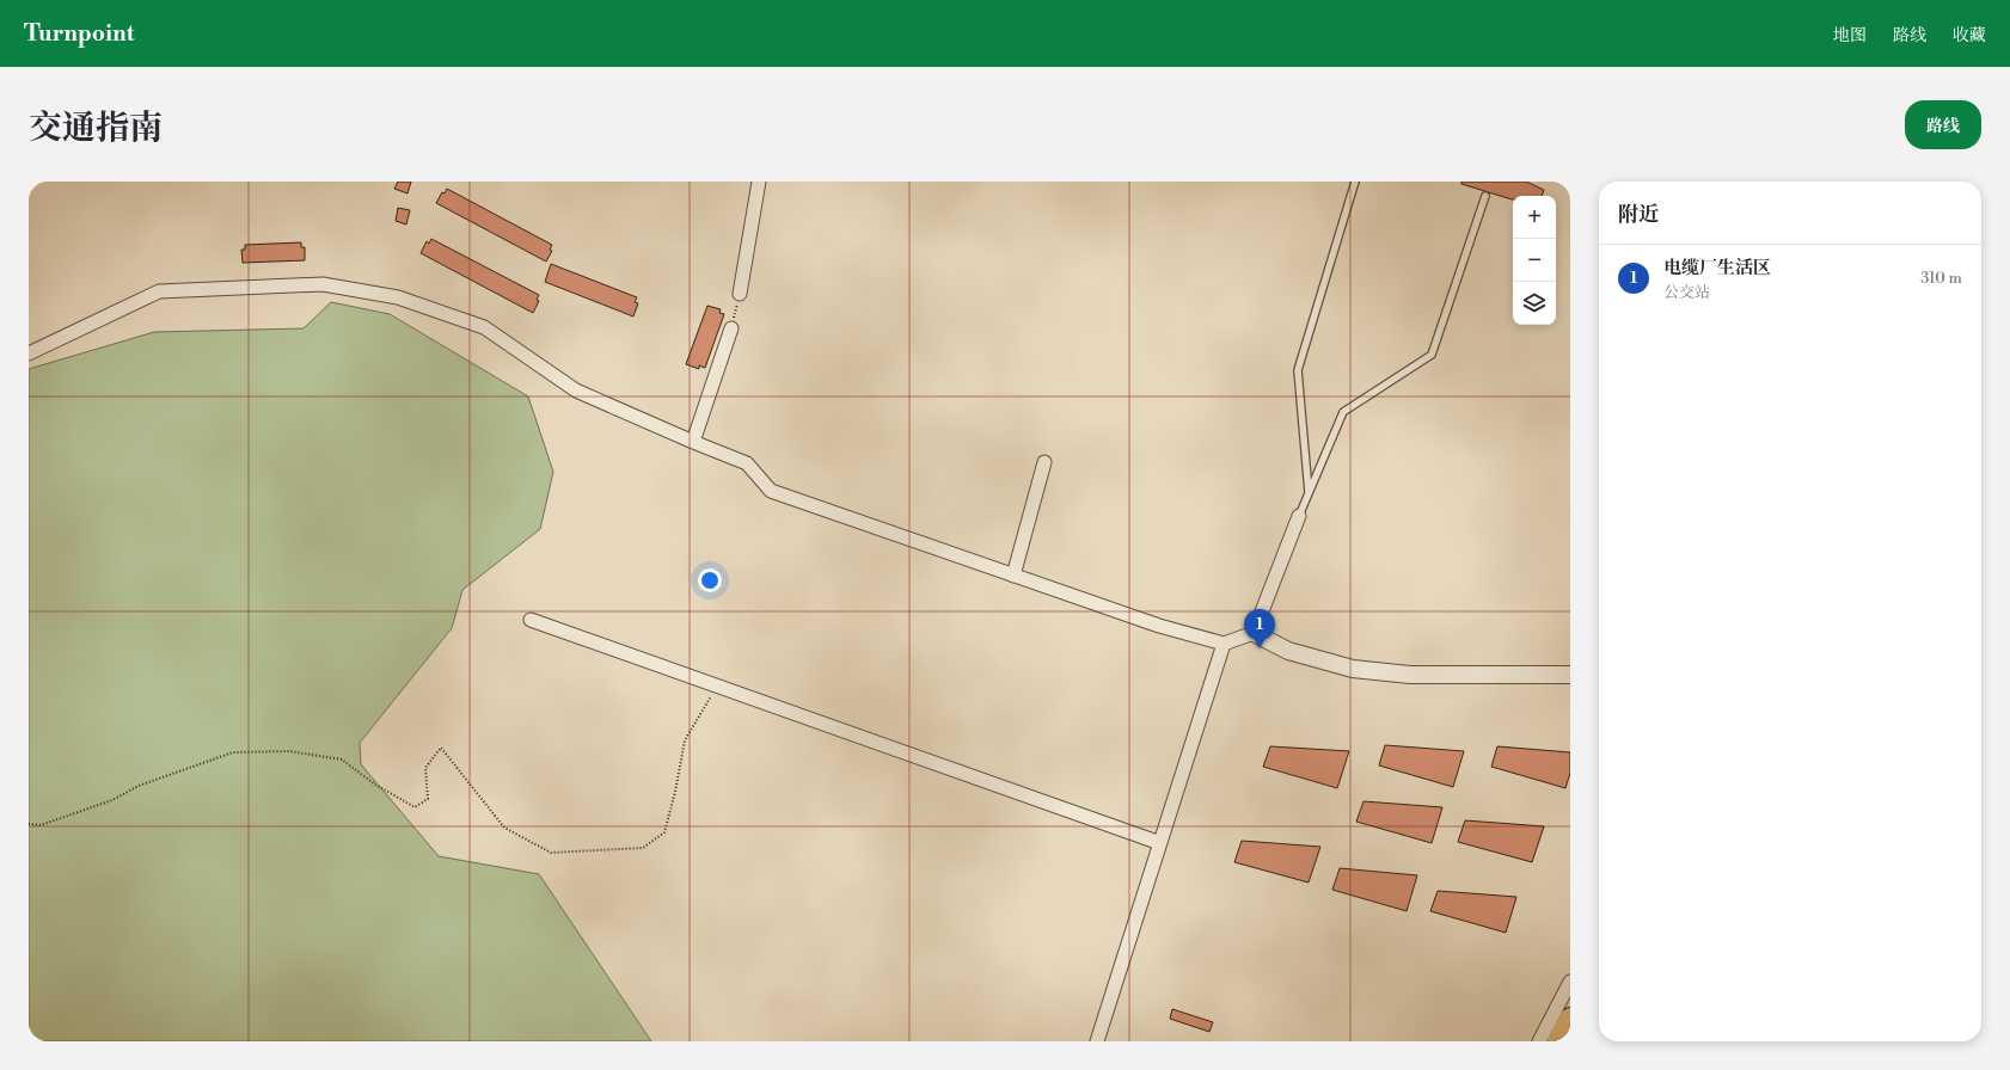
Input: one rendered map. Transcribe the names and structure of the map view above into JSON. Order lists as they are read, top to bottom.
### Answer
{
  "page": {
    "header": "Turnpoint",
    "nav": ["地图", "路线", "收藏"],
    "title": "交通指南",
    "buttons": "路线",
    "heading": "附近",
    "map_buttons": ["+", "−"],
    "list": [
      {
        "mark": "1",
        "name": "电缆厂生活区",
        "note": "公交站",
        "value": "310 m"
      }
    ],
    "pins": "1"
  }
}
